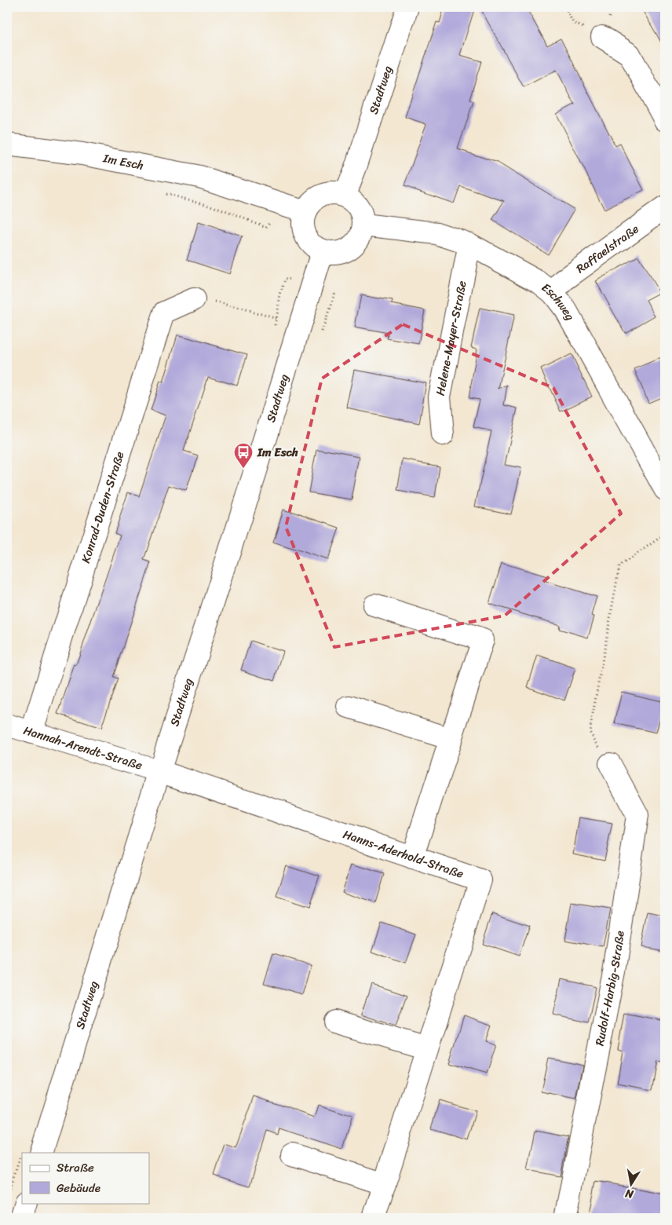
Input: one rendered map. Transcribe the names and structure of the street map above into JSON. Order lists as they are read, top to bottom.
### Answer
{
  "streets": {
    "street": [
      "Stadtweg",
      "Im Esch",
      "Raffaelstraße",
      "Eschweg",
      "Helene-Mayer-Straße",
      "Konrad-Duden-Straße",
      "Hannah-Arendt-Straße",
      "Hanns-Aderhold-Straße",
      "Rudolf-Harbig-Straße"
    ]
  },
  "crossings": [
    ["Stadtweg", "Im Esch"],
    ["Stadtweg", "Eschweg"],
    ["Stadtweg", "Hannah-Arendt-Straße"],
    ["Stadtweg", "Hanns-Aderhold-Straße"],
    ["Im Esch", "Eschweg"],
    ["Raffaelstraße", "Eschweg"],
    ["Eschweg", "Helene-Mayer-Straße"],
    ["Konrad-Duden-Straße", "Hannah-Arendt-Straße"],
    ["Hannah-Arendt-Straße", "Hanns-Aderhold-Straße"]
  ],
  "places": {
    "bus stop": ["Im Esch"]
  },
  "legend": ["Straße", "Gebäude"],
  "north": "bottom"
}
